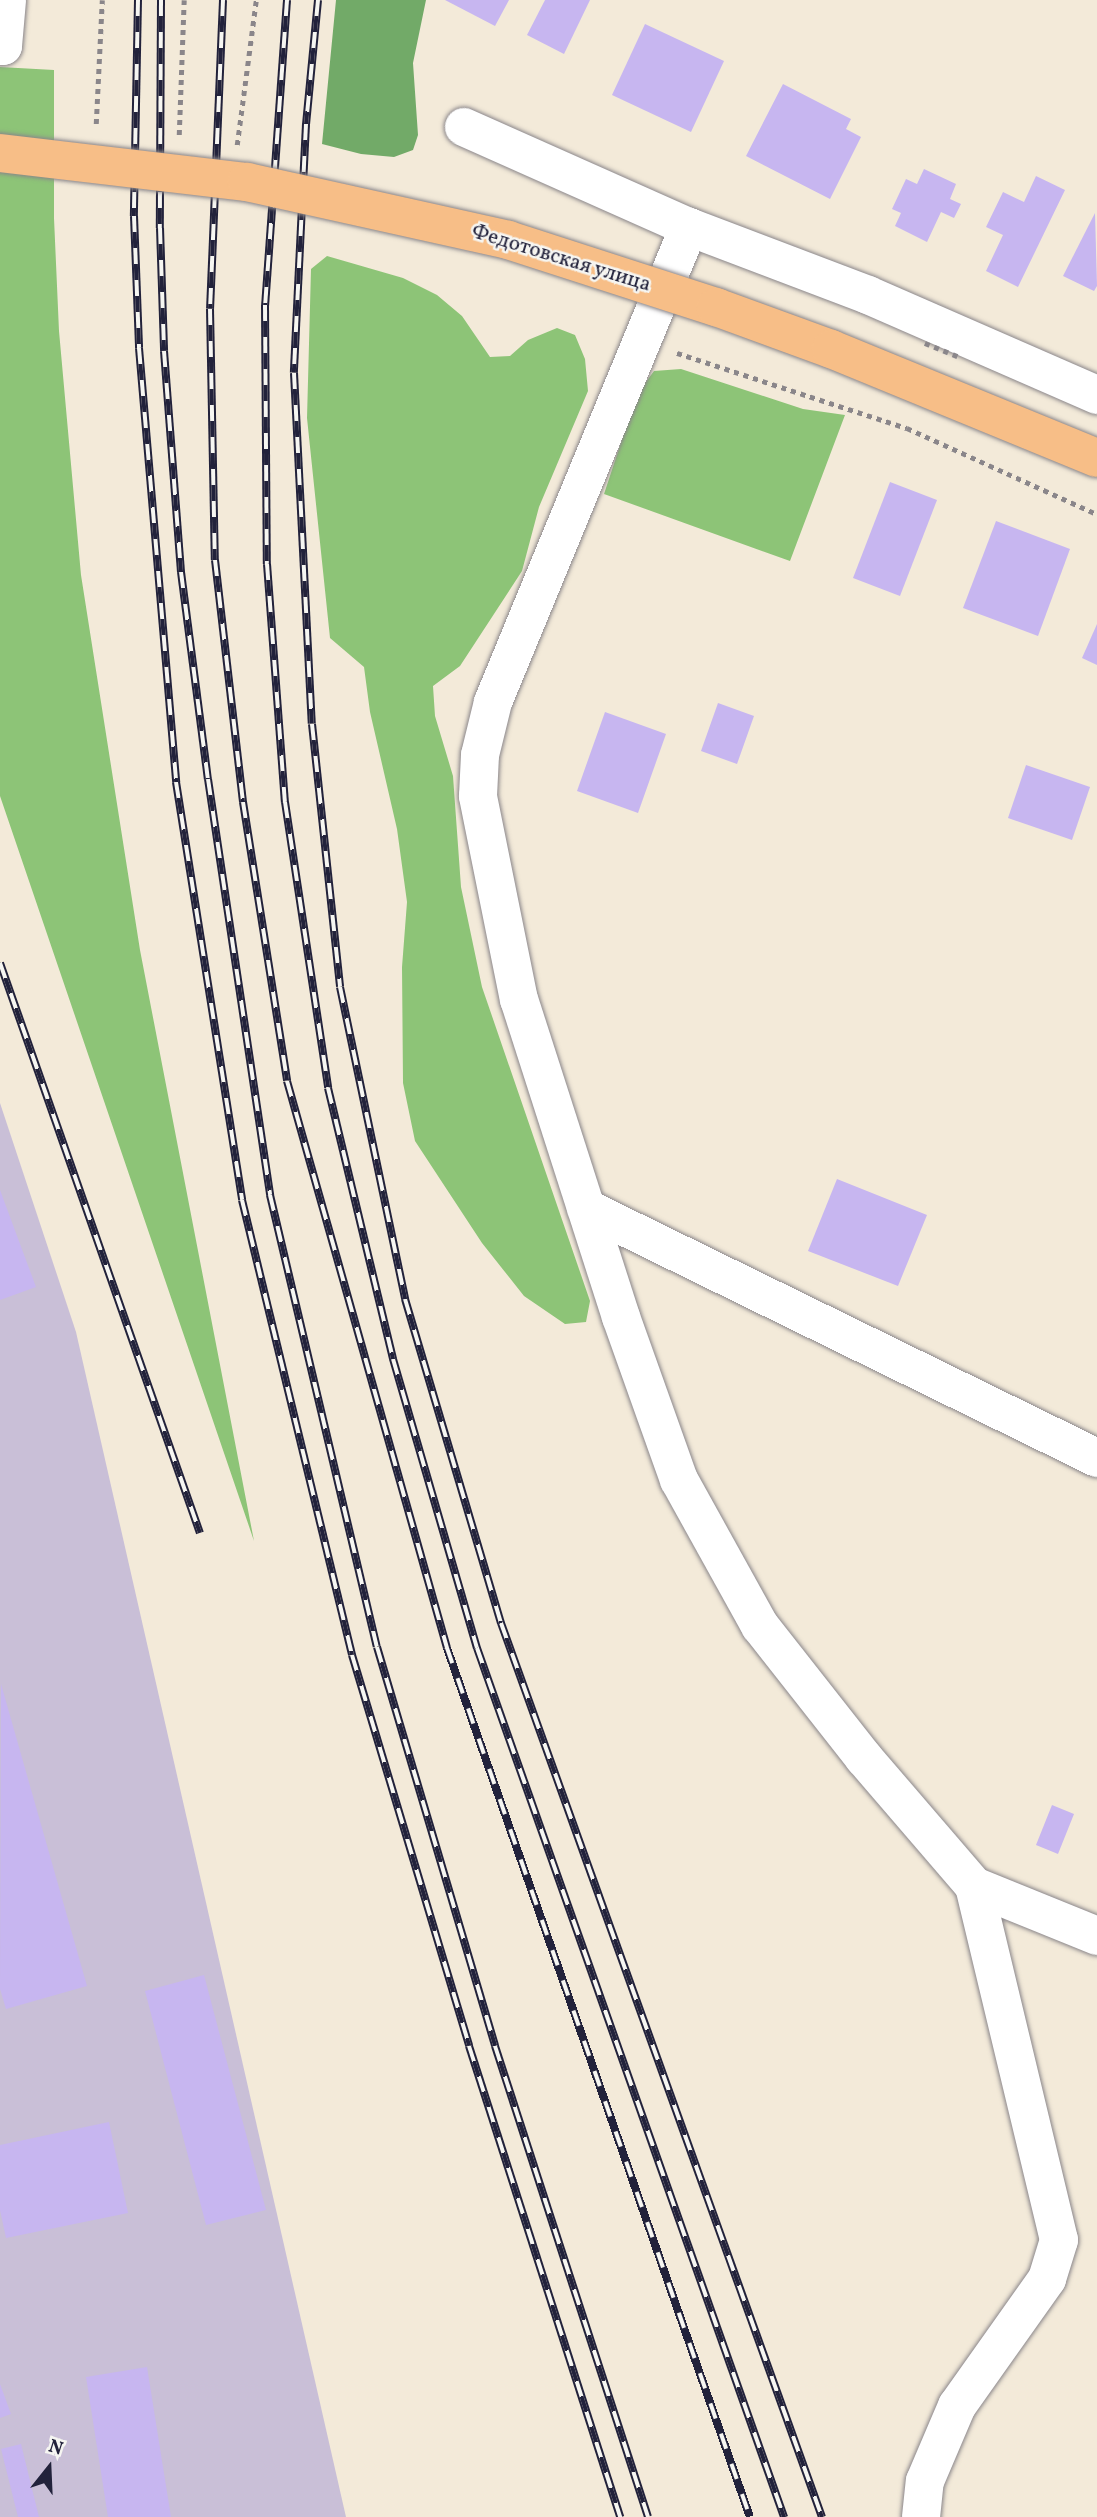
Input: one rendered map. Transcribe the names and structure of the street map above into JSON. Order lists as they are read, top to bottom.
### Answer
{
  "streets": {
    "main road": ["Федотовская улица"]
  },
  "north": "top"
}
